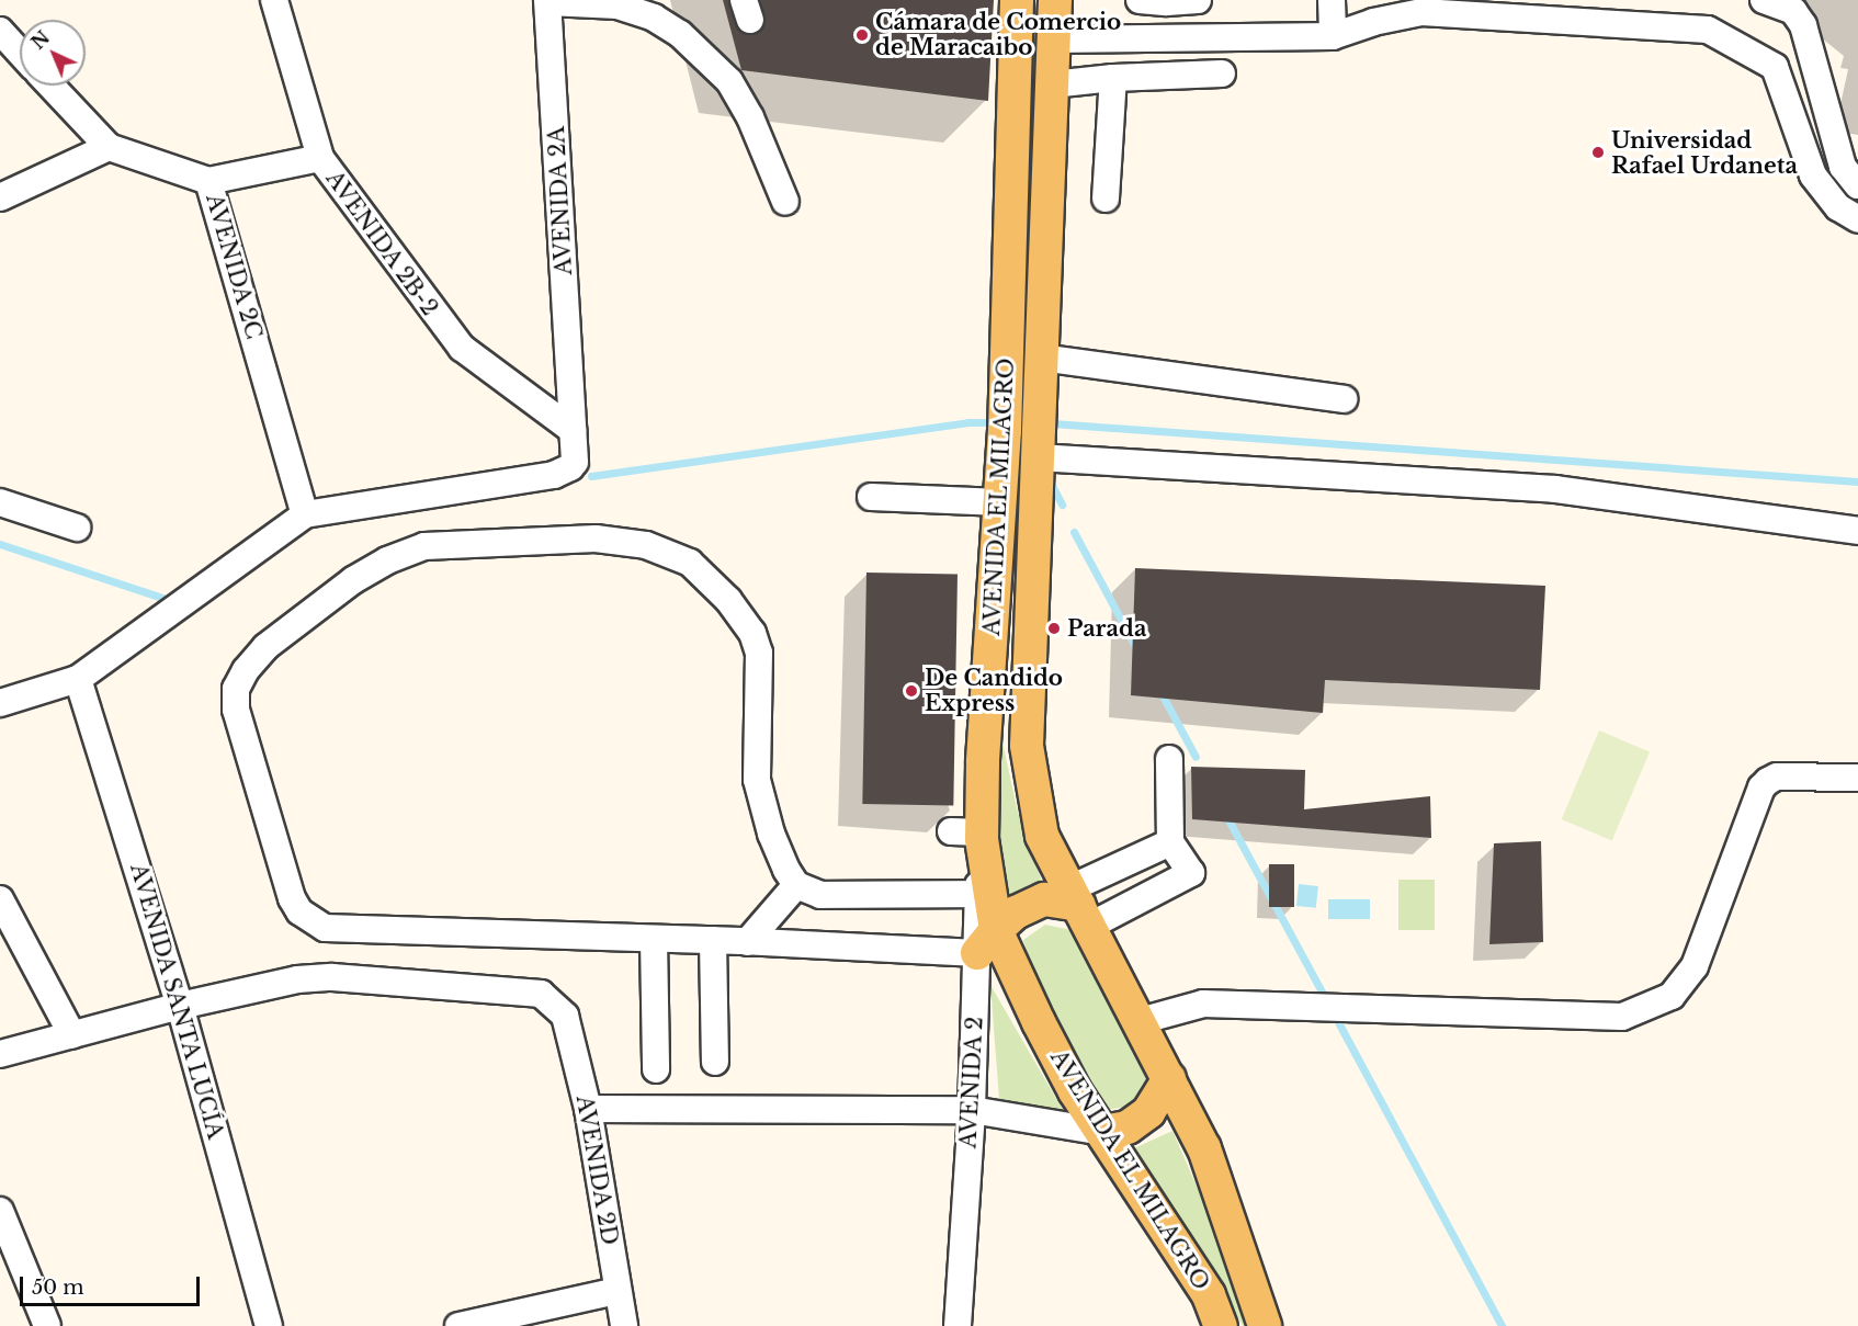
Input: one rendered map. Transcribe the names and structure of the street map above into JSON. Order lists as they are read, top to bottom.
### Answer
{
  "streets": {
    "main road": ["AVENIDA EL MILAGRO"],
    "street": [
      "AVENIDA 2A",
      "AVENIDA 2B-2",
      "AVENIDA 2C",
      "AVENIDA SANTA LUCÍA",
      "AVENIDA 2",
      "AVENIDA 2D"
    ]
  },
  "crossings": [
    ["AVENIDA 2A", "AVENIDA 2B-2"],
    ["AVENIDA 2A", "AVENIDA 2C"],
    ["AVENIDA EL MILAGRO", "AVENIDA 2"],
    ["AVENIDA SANTA LUCÍA", "AVENIDA 2D"]
  ],
  "places": [
    "Cámara de Comercio de Maracaibo",
    "Universidad Rafael Urdaneta",
    "Parada",
    "De Candido Express"
  ],
  "scale_bar": "50 m",
  "north": "top left"
}
